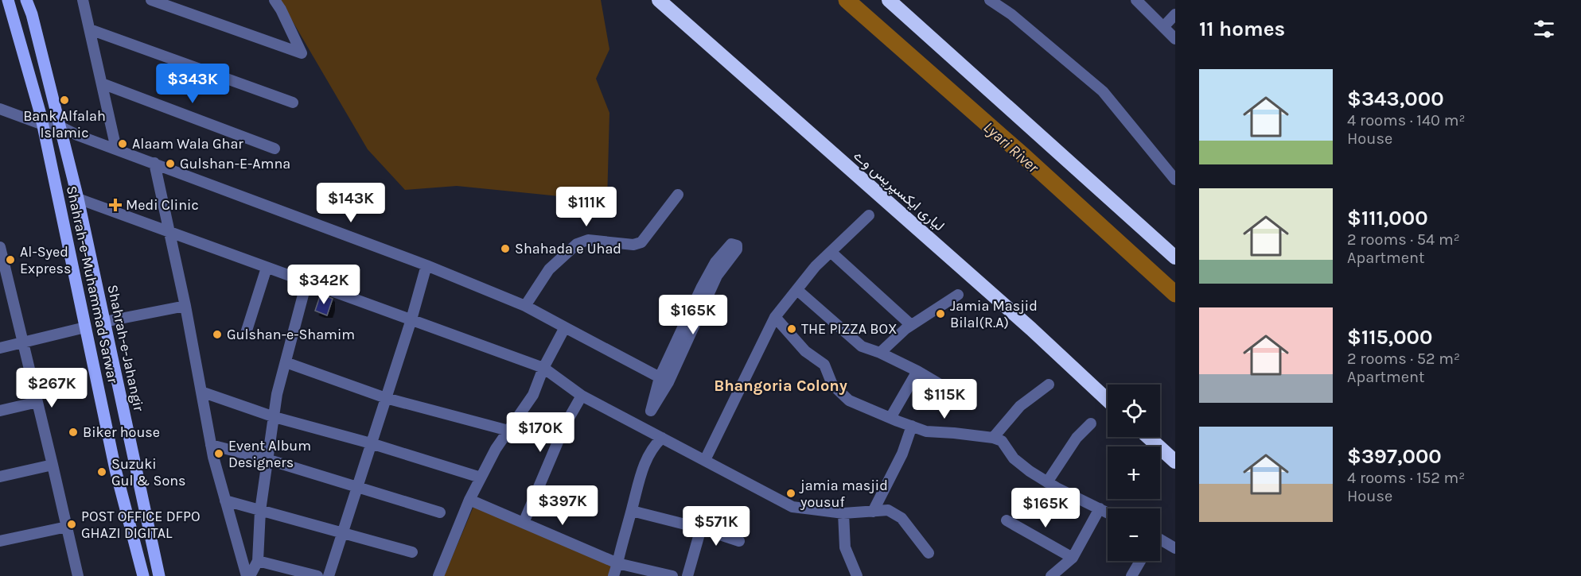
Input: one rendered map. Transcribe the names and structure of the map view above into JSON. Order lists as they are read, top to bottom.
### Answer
{
  "streets": {
    "highway": ["لیاری ایکسپریس وے"],
    "main road": ["Shahrah-e-Muhammad Sarwar", "Shahrah-e-Jahangir"]
  },
  "districts": ["Bhangoria Colony"],
  "water": ["Lyari River"],
  "places": {
    "other": [
      "Bank Alfalah Islamic",
      "Alaam Wala Ghar",
      "Gulshan-E-Amna",
      "Shahada e Uhad",
      "Al-Syed Express",
      "Jamia Masjid Bilal(R.A)",
      "THE PIZZA BOX",
      "Gulshan-e-Shamim",
      "Biker house",
      "Event Album Designers",
      "Suzuki Gul & Sons",
      "jamia masjid yousuf",
      "POST OFFICE DFPO GHAZI DIGITAL"
    ],
    "health": ["Medi Clinic"]
  },
  "page": {
    "heading": "11 homes",
    "list": [
      {
        "name": "$343,000",
        "note": "4 rooms · 140 m² · House"
      },
      {
        "name": "$111,000",
        "note": "2 rooms · 54 m² · Apartment"
      },
      {
        "name": "$115,000",
        "note": "2 rooms · 52 m² · Apartment"
      },
      {
        "name": "$397,000",
        "note": "4 rooms · 152 m² · House"
      }
    ],
    "price": [
      "$343K",
      "$143K",
      "$111K",
      "$342K",
      "$165K",
      "$267K",
      "$115K",
      "$170K",
      "$397K",
      "$165K",
      "$571K"
    ],
    "map_buttons": ["+", "−"]
  }
}
